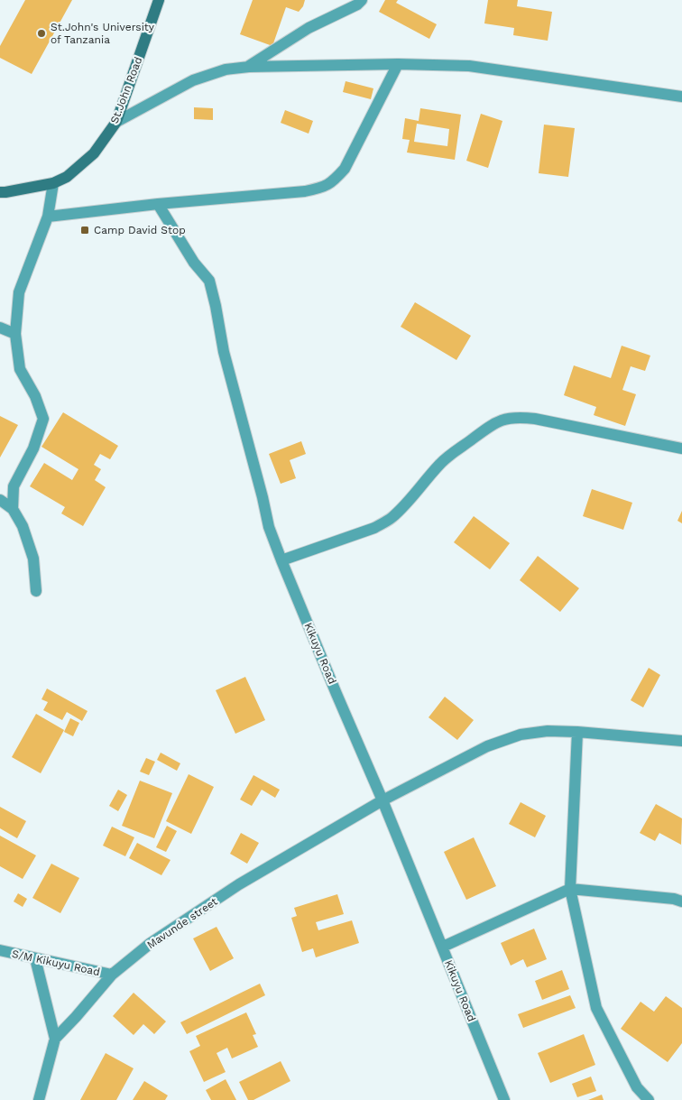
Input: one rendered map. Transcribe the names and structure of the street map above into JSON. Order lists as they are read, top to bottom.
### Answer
{
  "streets": {
    "street": [
      "St.John Road",
      "Kikuyu Road",
      "Mavunde street",
      "S/M Kikuyu Road"
    ]
  },
  "crossings": [
    ["Kikuyu Road", "Mavunde street"],
    ["Mavunde street", "S/M Kikuyu Road"]
  ],
  "places": {
    "other": ["St.John's University of Tanzania"],
    "transit": ["Camp David Stop"]
  }
}
